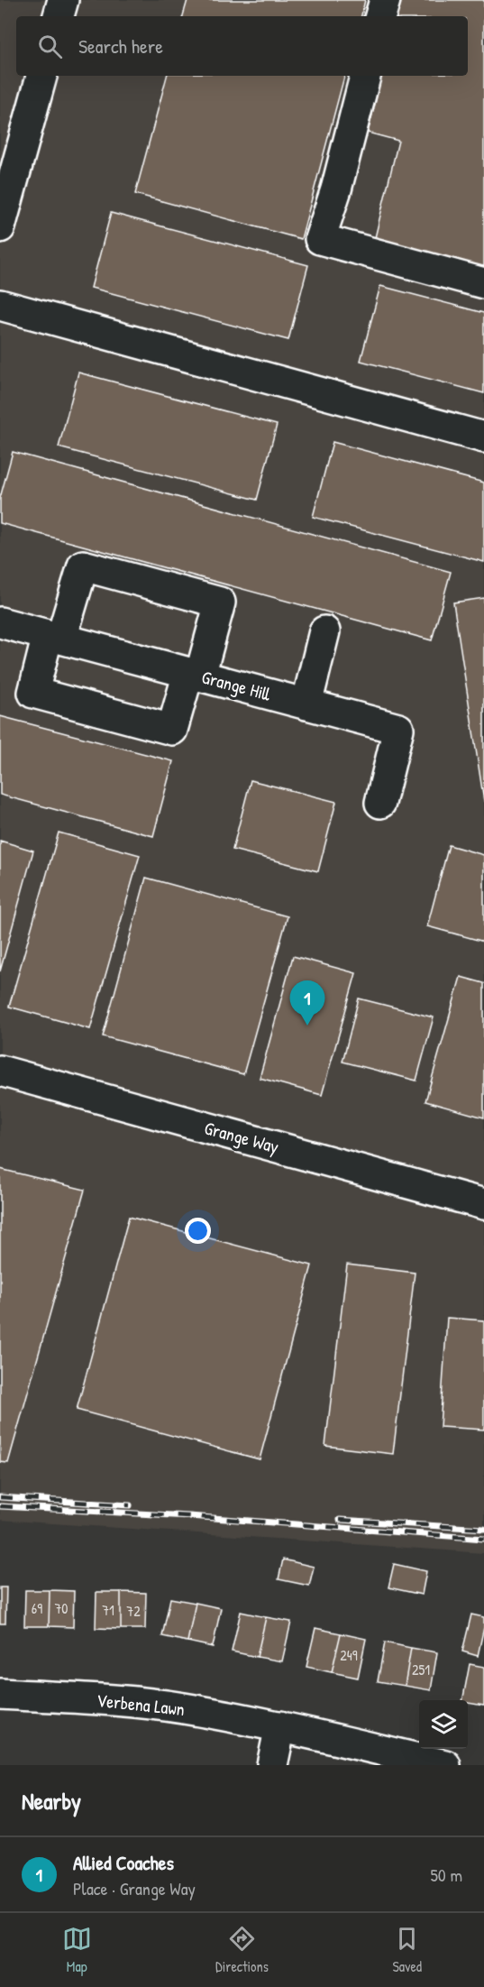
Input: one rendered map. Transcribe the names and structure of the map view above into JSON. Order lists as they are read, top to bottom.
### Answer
{
  "streets": {
    "street": ["Grange Hill", "Grange Way", "Verbena Lawn"]
  },
  "house_numbers": [
    "69",
    "70",
    "71",
    "72",
    "249",
    "251"
  ],
  "page": {
    "search": "Search here",
    "pins": "1",
    "heading": "Nearby",
    "list": [
      {
        "mark": "1",
        "name": "Allied Coaches",
        "note": "Place · Grange Way",
        "value": "50 m"
      }
    ],
    "nav": ["Map", "Directions", "Saved"]
  }
}
